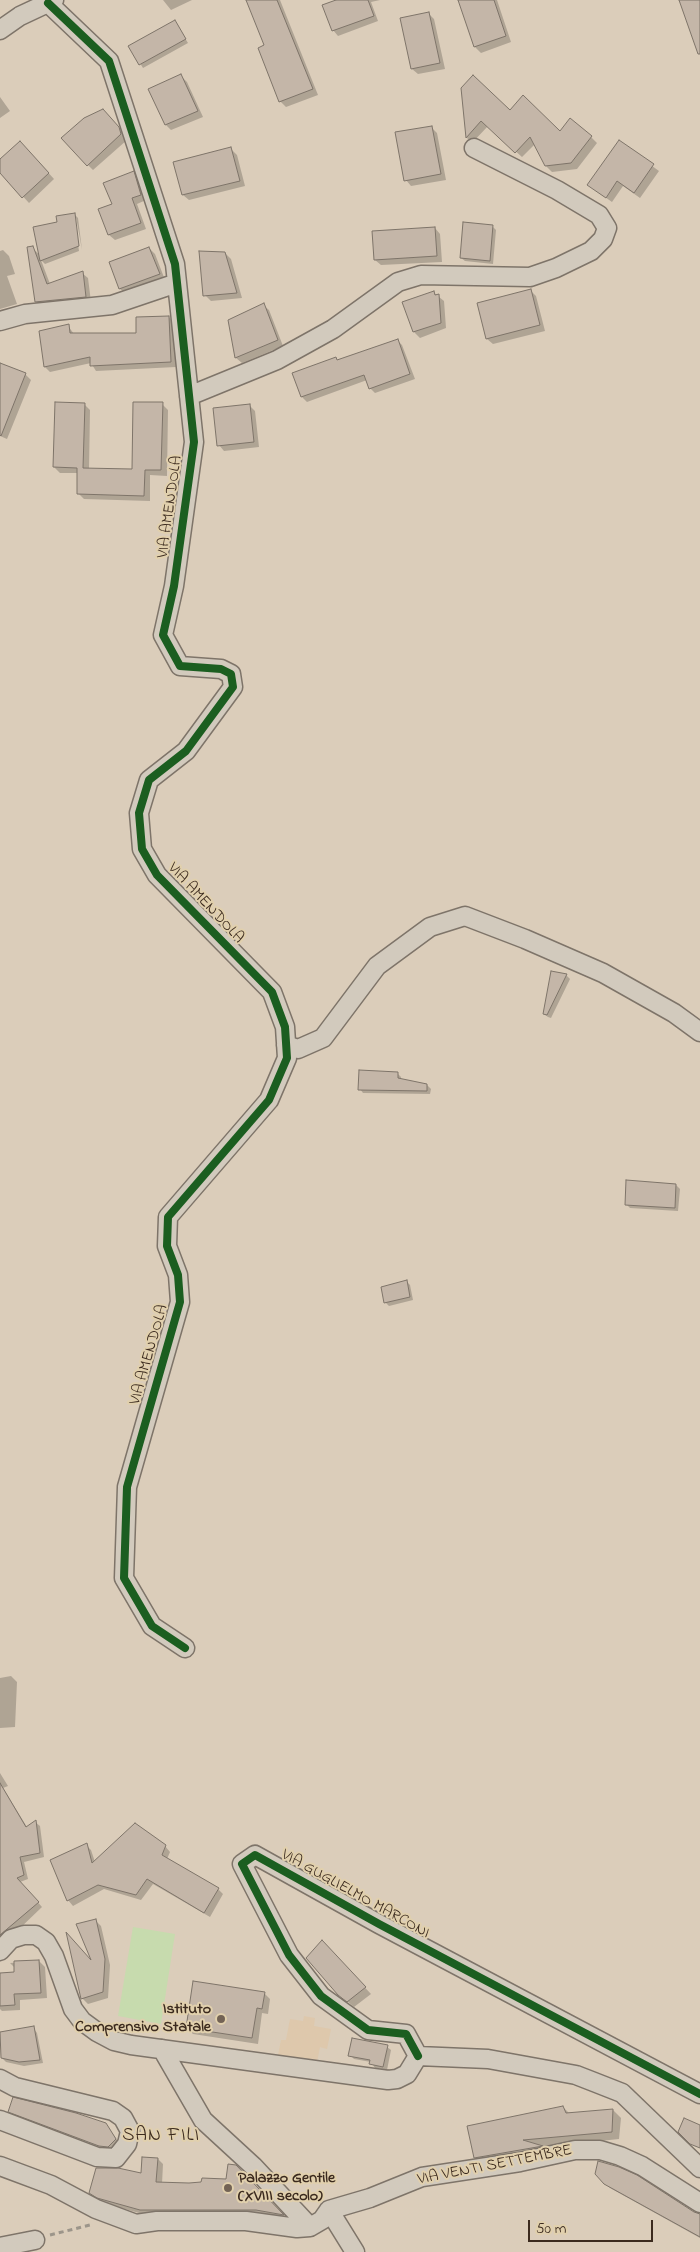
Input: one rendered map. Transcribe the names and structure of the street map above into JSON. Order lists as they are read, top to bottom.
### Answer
{
  "streets": {
    "street": ["VIA AMENDOLA", "VIA GUGLIELMO MARCONI", "VIA VENTI SETTEMBRE"]
  },
  "districts": ["SAN FILI"],
  "places": ["Istituto Comprensivo Statale", "Palazzo Gentile (XVIII secolo)"],
  "scale_bar": "50 m"
}
